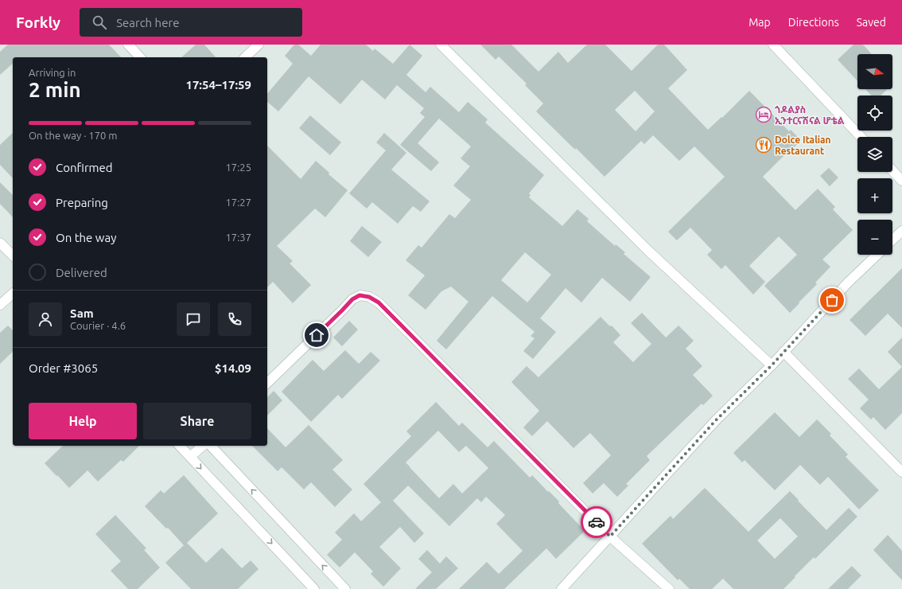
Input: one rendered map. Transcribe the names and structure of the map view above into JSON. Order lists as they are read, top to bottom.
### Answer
{
  "places": {
    "hotel": ["ጎዶልያስ ኢንተርናሽናል ሆቴል"],
    "restaurant": ["Dolce Italian Restaurant"]
  },
  "north": "right",
  "page": {
    "header": "Forkly",
    "search": "Search here",
    "nav": ["Map", "Directions", "Saved"],
    "map_buttons": ["+", "−"],
    "heading": ["2 min", "Arriving in", "17:54–17:59"],
    "panel": [
      "Sam",
      "Courier · 4.6",
      "Order #3065",
      "$14.09"
    ],
    "bar": "On the way · 170 m",
    "list": [
      ["Confirmed", "17:25"],
      ["Preparing", "17:27"],
      ["On the way", "17:37"],
      "Delivered"
    ],
    "buttons": ["Help", "Share"]
  }
}
